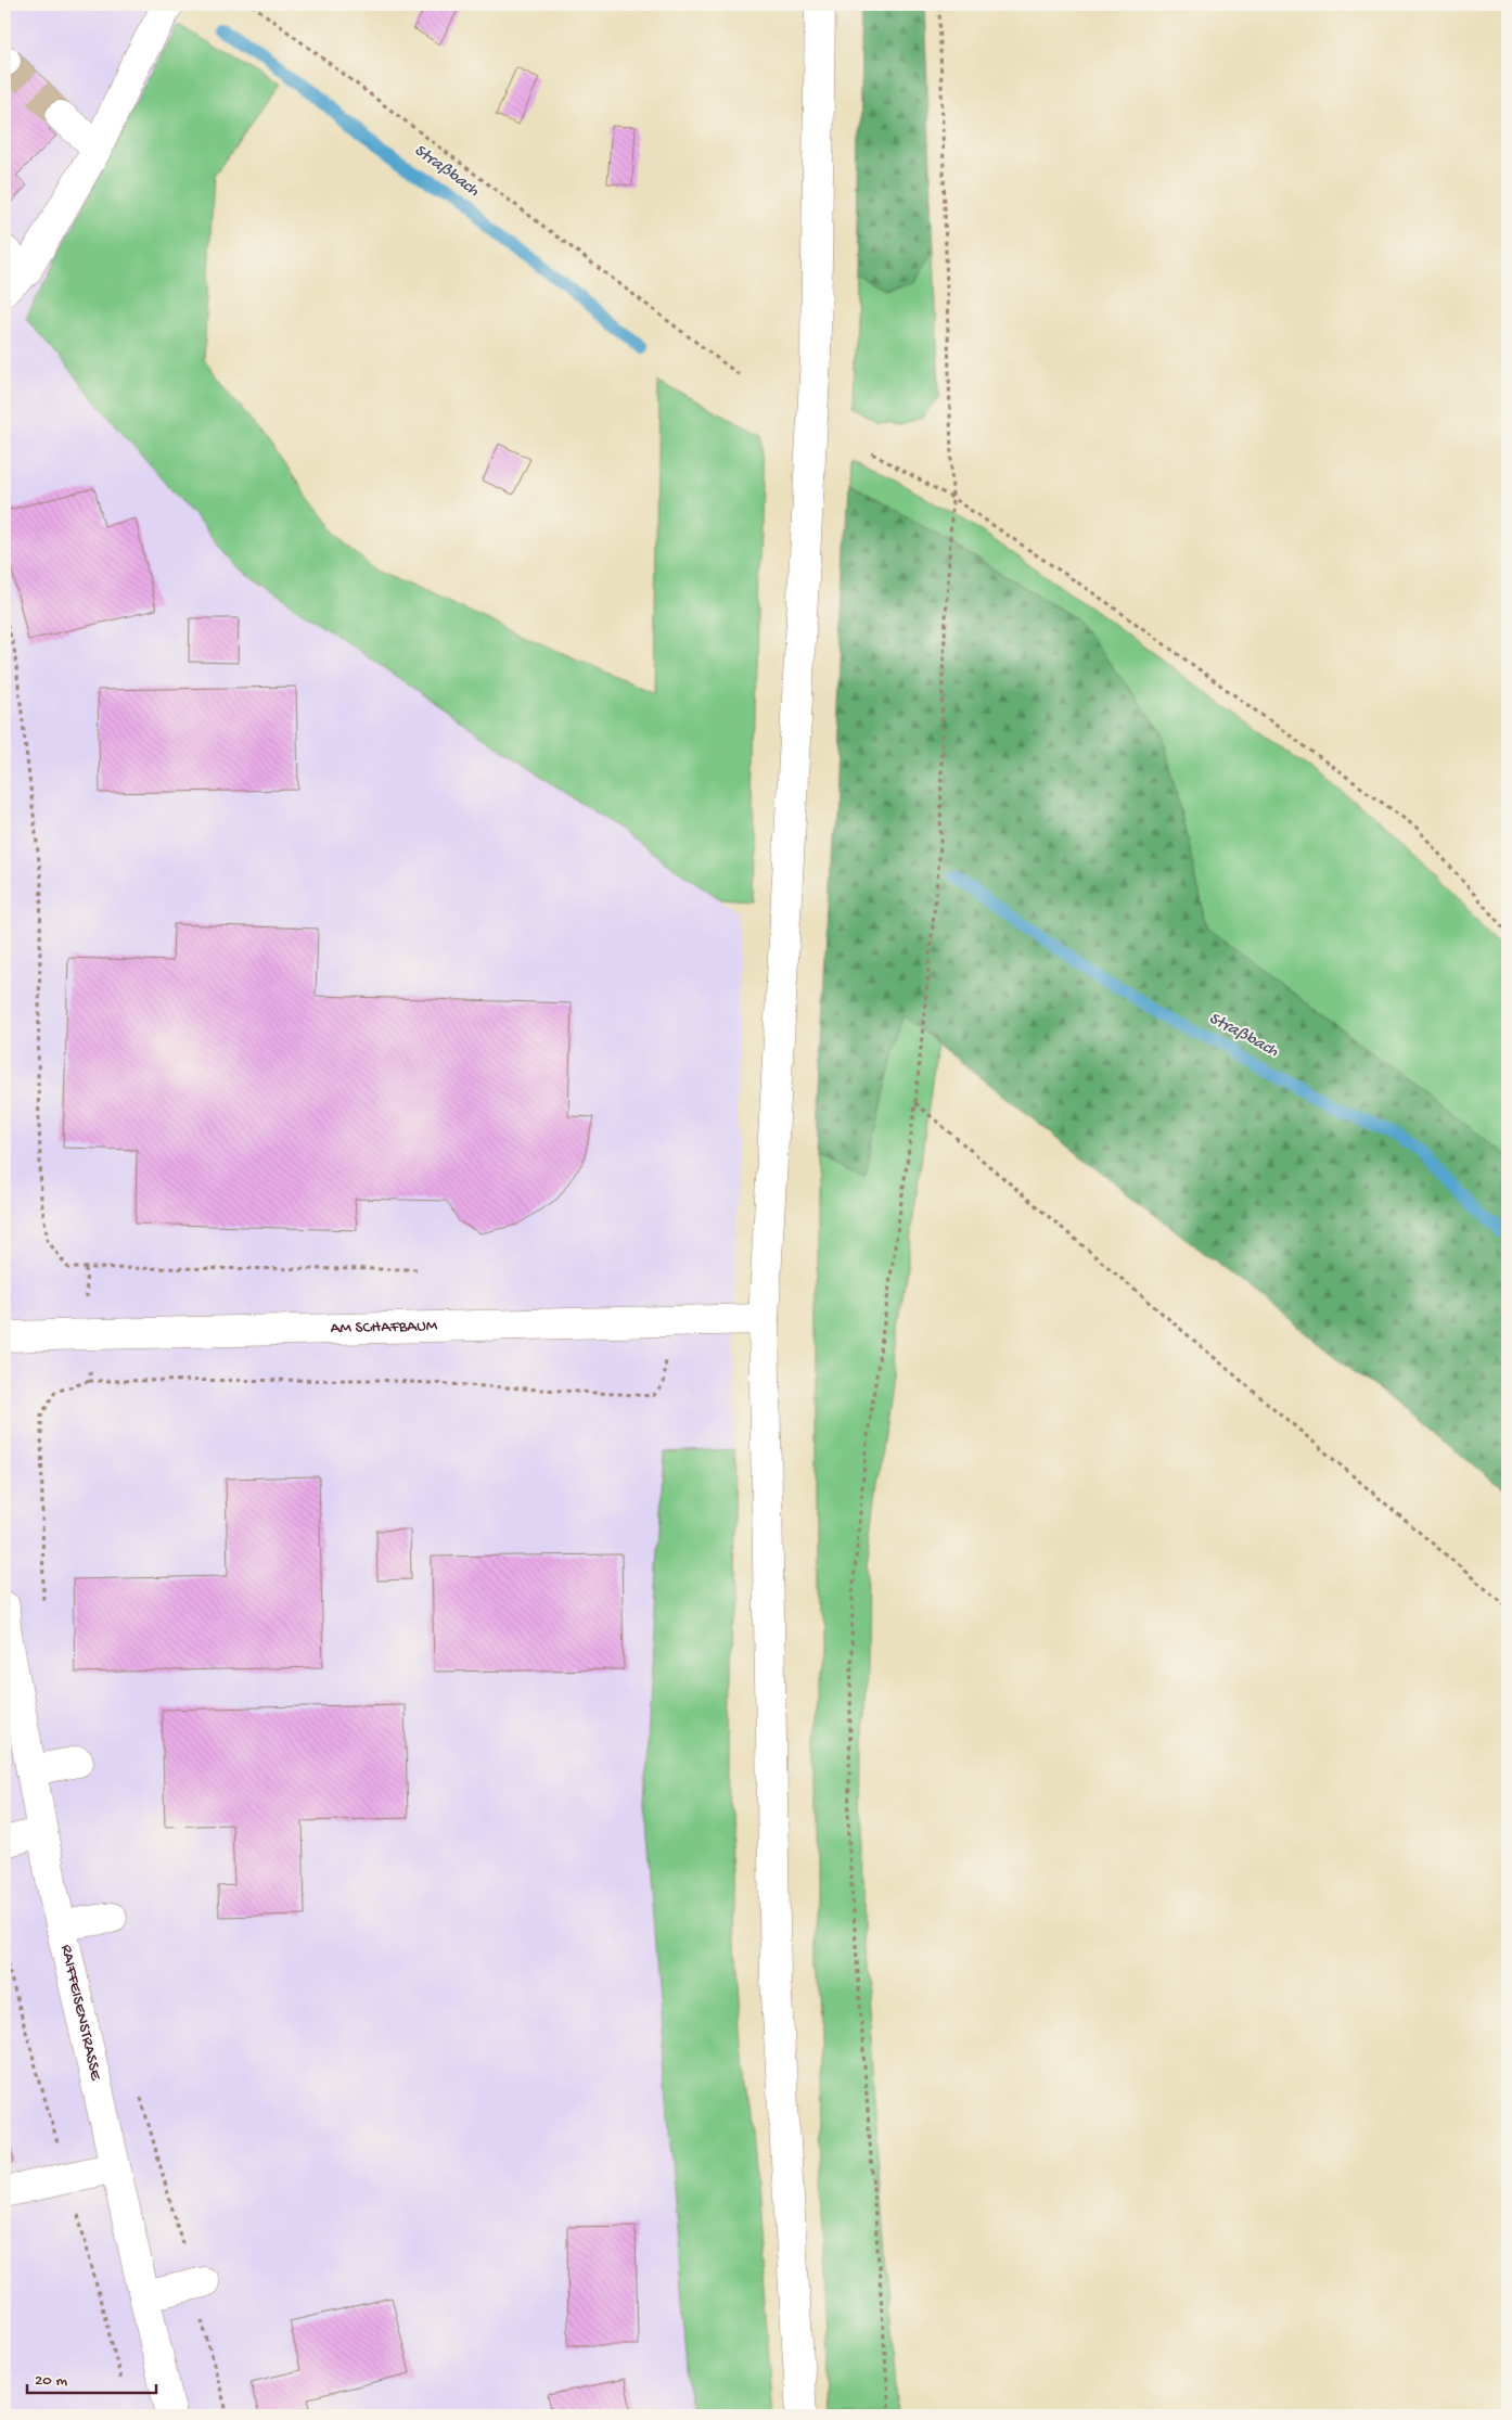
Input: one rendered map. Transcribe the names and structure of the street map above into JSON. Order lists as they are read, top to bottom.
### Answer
{
  "streets": {
    "main road": ["AM SCHAFBAUM", "RAIFFEISENSTRASSE"]
  },
  "water": ["Straßbach"],
  "scale_bar": "20 m"
}
